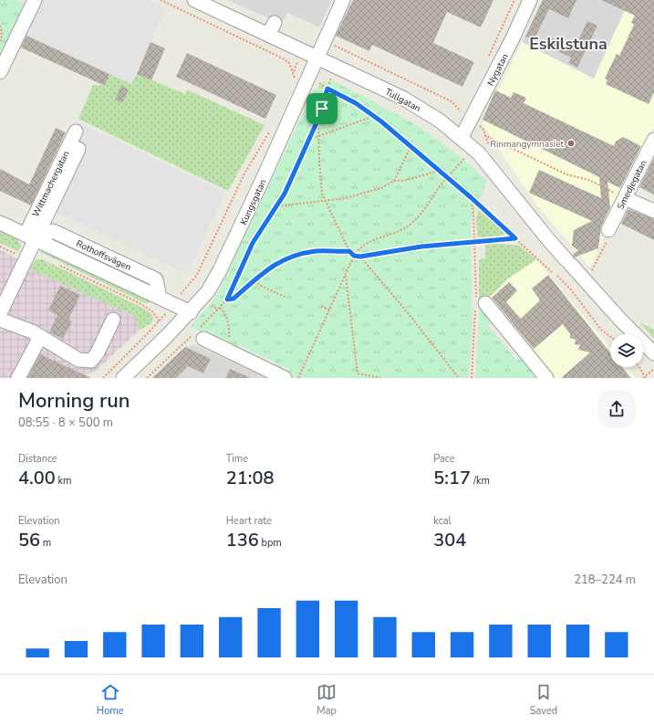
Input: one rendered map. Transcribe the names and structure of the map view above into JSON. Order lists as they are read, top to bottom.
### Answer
{
  "streets": {
    "street": [
      "Nygatan",
      "Tullgatan",
      "Wittmachergatan",
      "Smedjegatan",
      "Kungsgatan",
      "Rothoffsvägen"
    ]
  },
  "crossings": [
    ["Nygatan", "Tullgatan"],
    ["Tullgatan", "Kungsgatan"],
    ["Wittmachergatan", "Rothoffsvägen"],
    ["Kungsgatan", "Rothoffsvägen"]
  ],
  "districts": ["Eskilstuna"],
  "places": ["Rinmangymnasiet"],
  "page": {
    "heading": ["Morning run", "08:55 · 8 × 500 m"],
    "stats": [
      ["Distance", "4.00 km"],
      ["Time", "21:08"],
      ["Pace", "5:17 /km"],
      ["Elevation", "56 m"],
      ["Heart rate", "136 bpm"],
      ["kcal", "304"]
    ],
    "chart": ["Elevation", "218–224 m"],
    "tabs": ["Home", "Map", "Saved"]
  }
}
